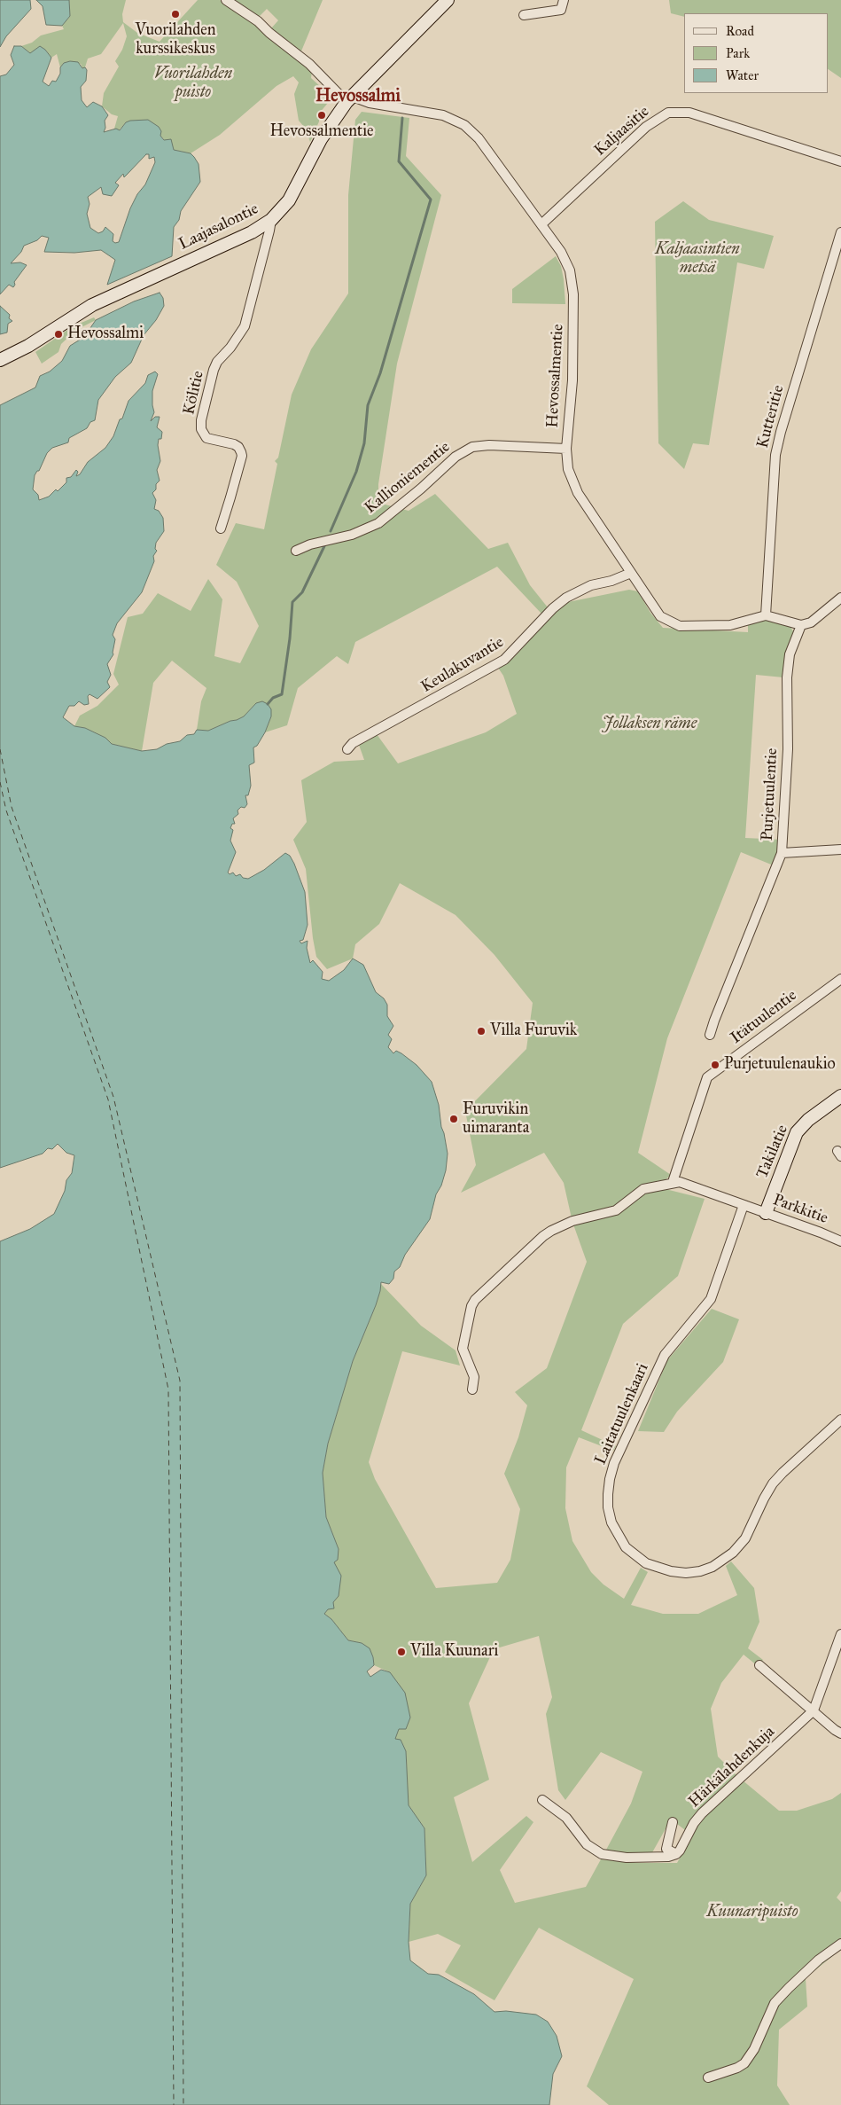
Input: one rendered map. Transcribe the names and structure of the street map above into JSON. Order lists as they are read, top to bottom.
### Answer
{
  "streets": {
    "main road": ["Laajasalontie", "Takilatie"],
    "street": [
      "Kaljaasitie",
      "Hevossalmentie",
      "Kölitie",
      "Kutteritie",
      "Kallioniementie",
      "Keulakuvantie",
      "Purjetuulentie",
      "Itätuulentie",
      "Parkkitie",
      "Laitatuulenkaari",
      "Härkälahdenkuja"
    ]
  },
  "crossings": [
    ["Kaljaasitie", "Hevossalmentie"],
    ["Laajasalontie", "Hevossalmentie"],
    ["Laajasalontie", "Kölitie"],
    ["Hevossalmentie", "Kutteritie"],
    ["Hevossalmentie", "Kallioniementie"],
    ["Hevossalmentie", "Keulakuvantie"],
    ["Itätuulentie", "Parkkitie"],
    ["Takilatie", "Parkkitie"],
    ["Parkkitie", "Laitatuulenkaari"]
  ],
  "districts": ["Hevossalmi"],
  "parks": [
    "Vuorilahden puisto",
    "Kaljaasintien metsä",
    "Jollaksen räme",
    "Kuunaripuisto"
  ],
  "places": [
    "Vuorilahden kurssikeskus",
    "Hevossalmentie",
    "Hevossalmi",
    "Villa Furuvik",
    "Purjetuulenaukio",
    "Furuvikin uimaranta",
    "Villa Kuunari"
  ],
  "legend": ["Road", "Park", "Water"]
}
